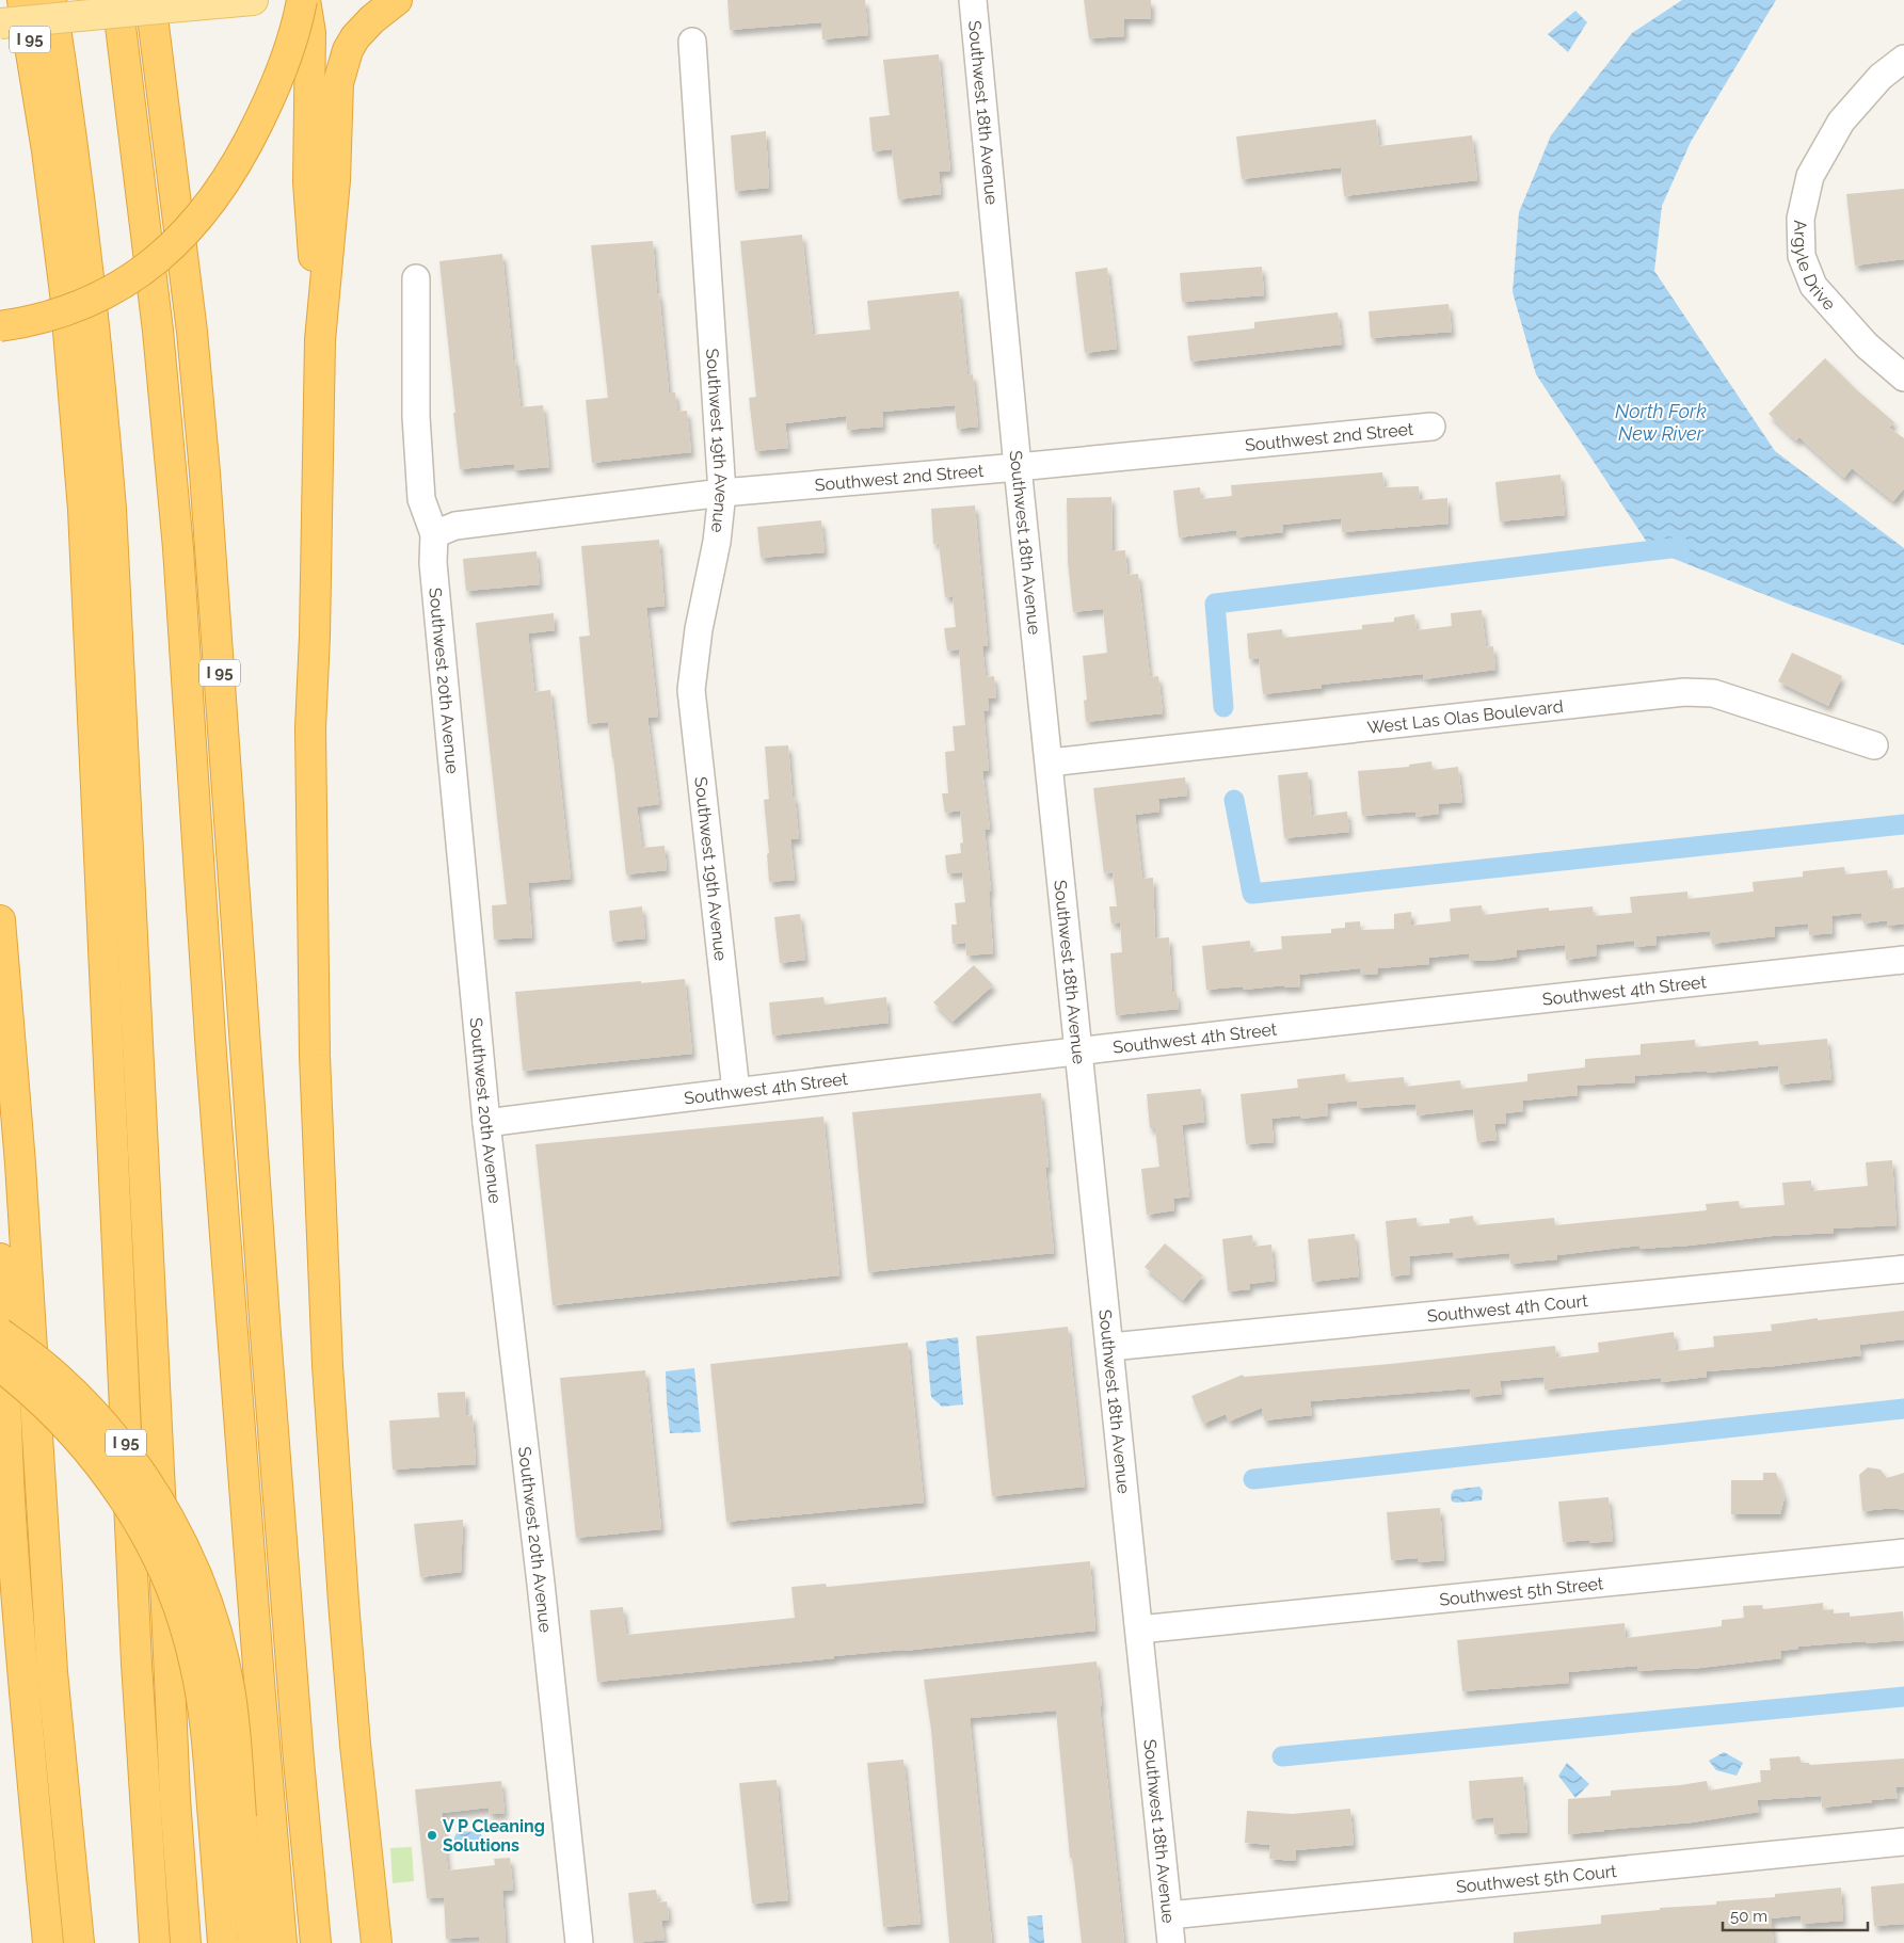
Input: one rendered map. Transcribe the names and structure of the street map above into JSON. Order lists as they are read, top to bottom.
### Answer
{
  "streets": {
    "highway": ["I 95"],
    "street": [
      "Southwest 18th Avenue",
      "Argyle Drive",
      "Southwest 2nd Street",
      "Southwest 19th Avenue",
      "Southwest 20th Avenue",
      "West Las Olas Boulevard",
      "Southwest 4th Street",
      "Southwest 4th Court",
      "Southwest 5th Street",
      "Southwest 5th Court"
    ]
  },
  "crossings": [
    ["Southwest 18th Avenue", "Southwest 2nd Street"],
    ["Southwest 18th Avenue", "West Las Olas Boulevard"],
    ["Southwest 18th Avenue", "Southwest 4th Street"],
    ["Southwest 18th Avenue", "Southwest 4th Court"],
    ["Southwest 18th Avenue", "Southwest 5th Street"],
    ["Southwest 18th Avenue", "Southwest 5th Court"],
    ["Southwest 2nd Street", "Southwest 19th Avenue"],
    ["Southwest 2nd Street", "Southwest 20th Avenue"],
    ["Southwest 19th Avenue", "Southwest 4th Street"],
    ["Southwest 20th Avenue", "Southwest 4th Street"]
  ],
  "water": ["North Fork New River"],
  "places": ["V P Cleaning Solutions"],
  "scale_bar": "50 m"
}
